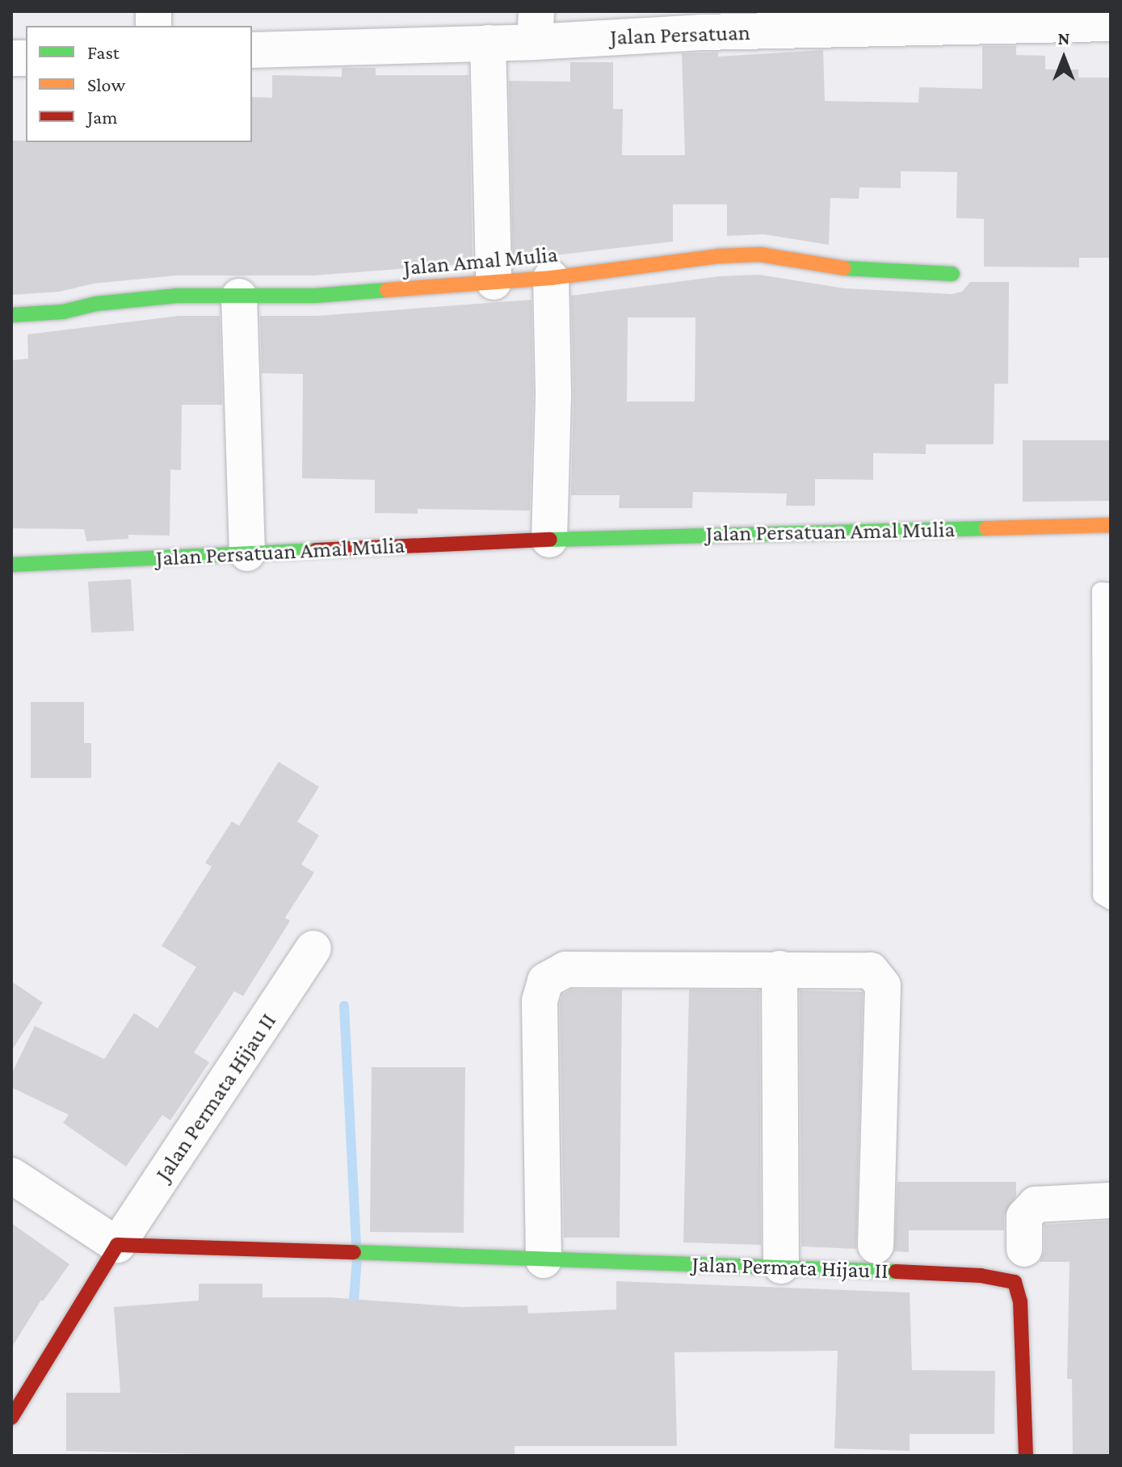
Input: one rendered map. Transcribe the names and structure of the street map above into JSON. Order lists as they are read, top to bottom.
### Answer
{
  "streets": {
    "street": [
      "Jalan Persatuan",
      "Jalan Amal Mulia",
      "Jalan Persatuan Amal Mulia",
      "Jalan Permata Hijau II"
    ]
  },
  "legend": ["Fast", "Slow", "Jam"],
  "north": "top"
}
